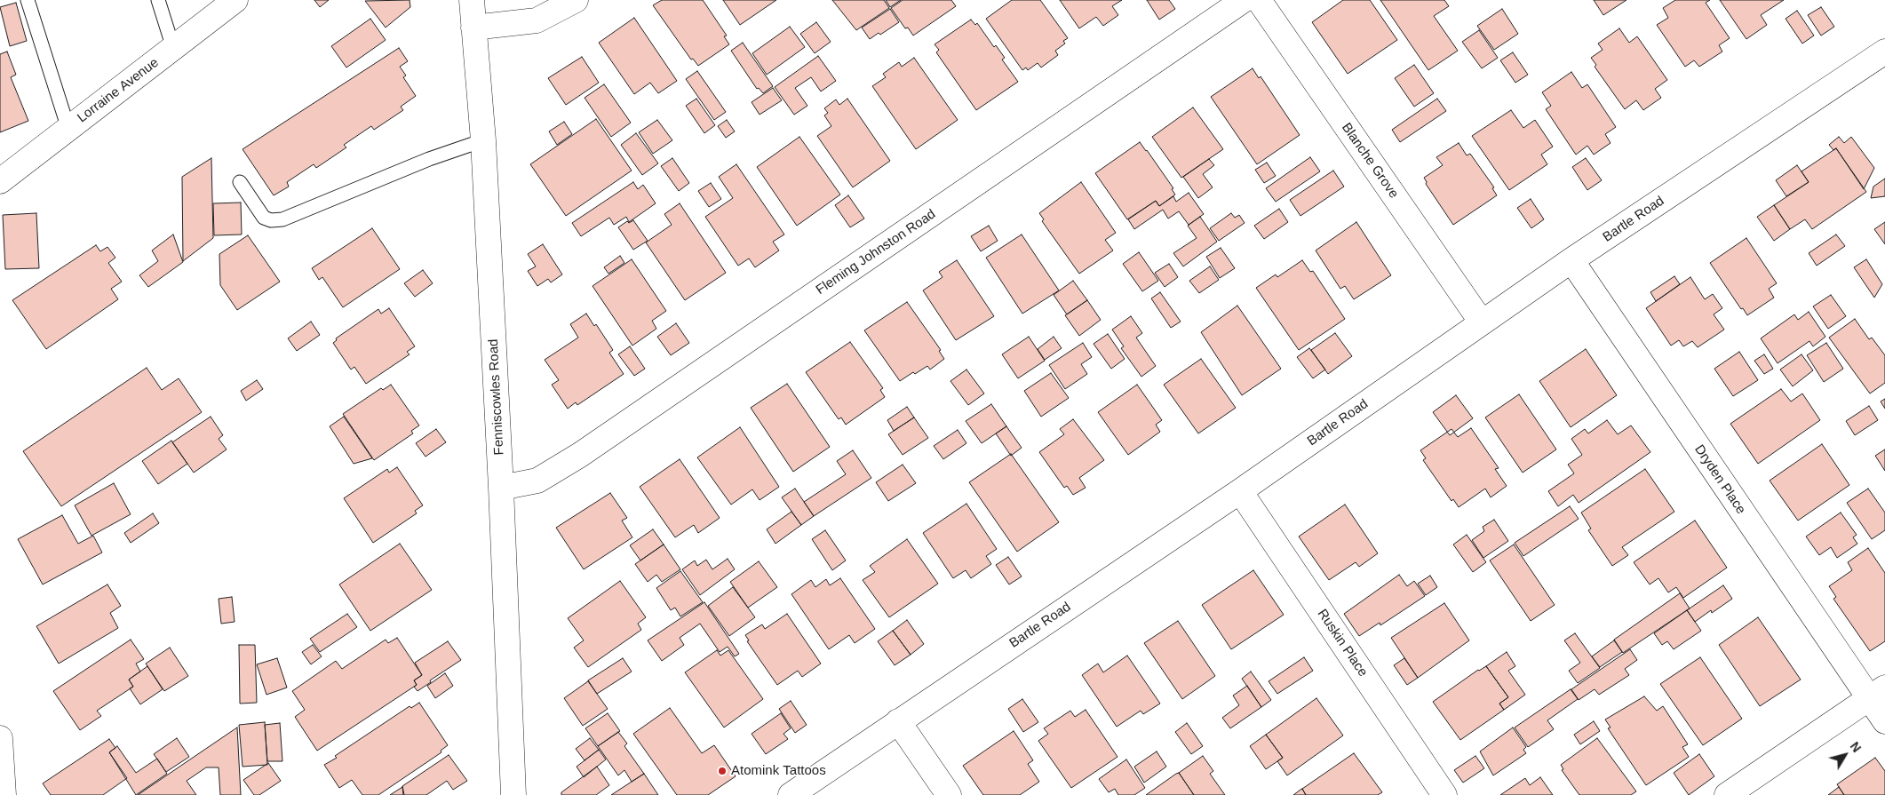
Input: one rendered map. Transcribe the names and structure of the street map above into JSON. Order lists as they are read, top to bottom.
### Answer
{
  "streets": {
    "street": [
      "Lorraine Avenue",
      "Blanche Grove",
      "Bartle Road",
      "Fleming Johnston Road",
      "Fenniscowles Road",
      "Dryden Place",
      "Ruskin Place"
    ]
  },
  "crossings": [
    ["Blanche Grove", "Bartle Road"],
    ["Bartle Road", "Dryden Place"],
    ["Bartle Road", "Ruskin Place"],
    ["Fleming Johnston Road", "Fenniscowles Road"]
  ],
  "places": ["Atomink Tattoos"],
  "north": "top right"
}
